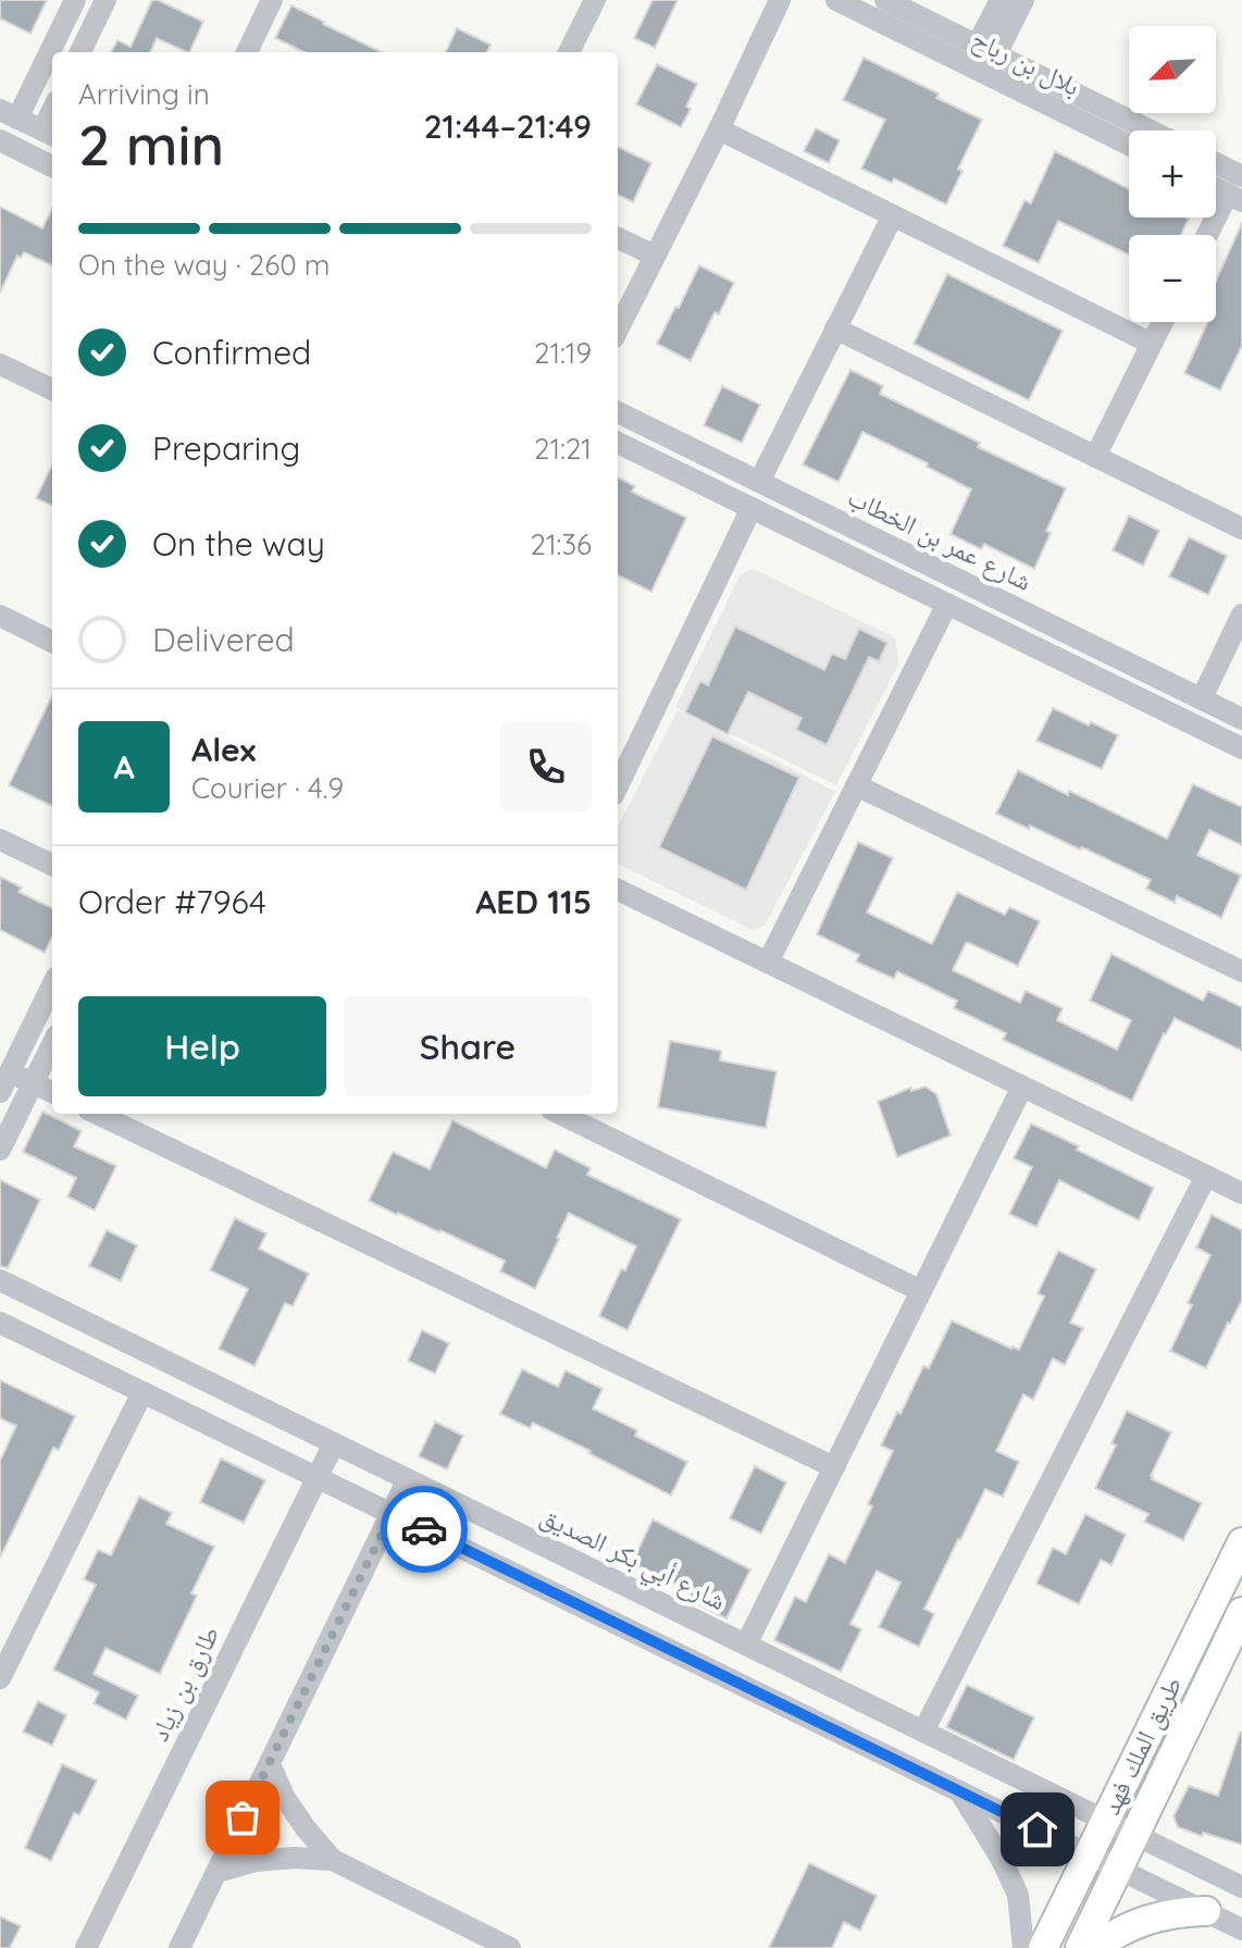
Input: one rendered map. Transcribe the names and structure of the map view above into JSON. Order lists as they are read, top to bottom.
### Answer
{
  "streets": {
    "main road": ["طريق الملك فهد"],
    "street": [
      "بلال بن رباح",
      "شارع عمر بن الخطاب",
      "شارع أبي بكر الصديق",
      "طارق بن زياد"
    ]
  },
  "crossings": [
    ["شارع أبي بكر الصديق", "طارق بن زياد"],
    ["شارع أبي بكر الصديق", "طريق الملك فهد"]
  ],
  "north": "bottom left",
  "page": {
    "map_buttons": ["+", "−"],
    "heading": ["2 min", "Arriving in", "21:44–21:49"],
    "panel": [
      "Alex",
      "Courier · 4.9",
      "Order #7964",
      "AED 115"
    ],
    "bar": "On the way · 260 m",
    "list": [
      ["Confirmed", "21:19"],
      ["Preparing", "21:21"],
      ["On the way", "21:36"],
      "Delivered"
    ],
    "round": "A",
    "buttons": ["Help", "Share"]
  }
}
